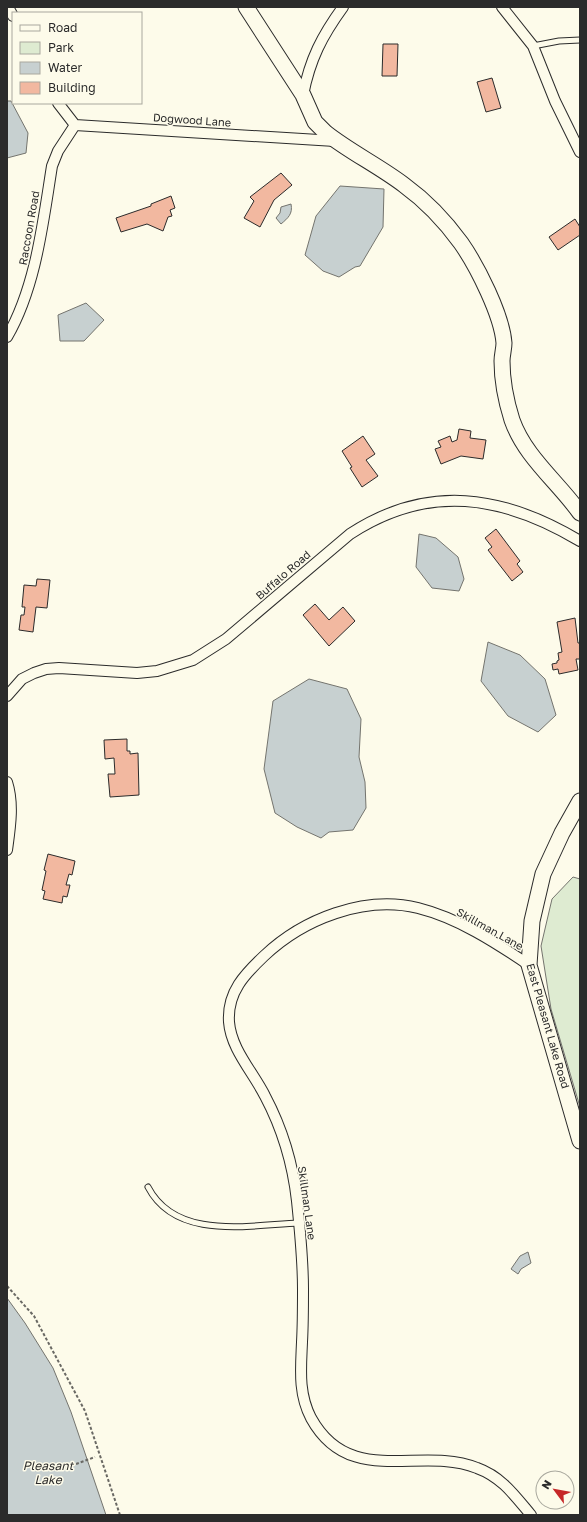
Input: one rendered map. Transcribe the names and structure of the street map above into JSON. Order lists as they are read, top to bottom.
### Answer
{
  "streets": {
    "street": [
      "Dogwood Lane",
      "Raccoon Road",
      "Buffalo Road",
      "Skillman Lane",
      "East Pleasant Lake Road"
    ]
  },
  "crossings": [
    ["Dogwood Lane", "Raccoon Road"],
    ["Skillman Lane", "East Pleasant Lake Road"]
  ],
  "water": ["Pleasant Lake"],
  "legend": [
    "Road",
    "Park",
    "Water",
    "Building"
  ],
  "north": "top left"
}
